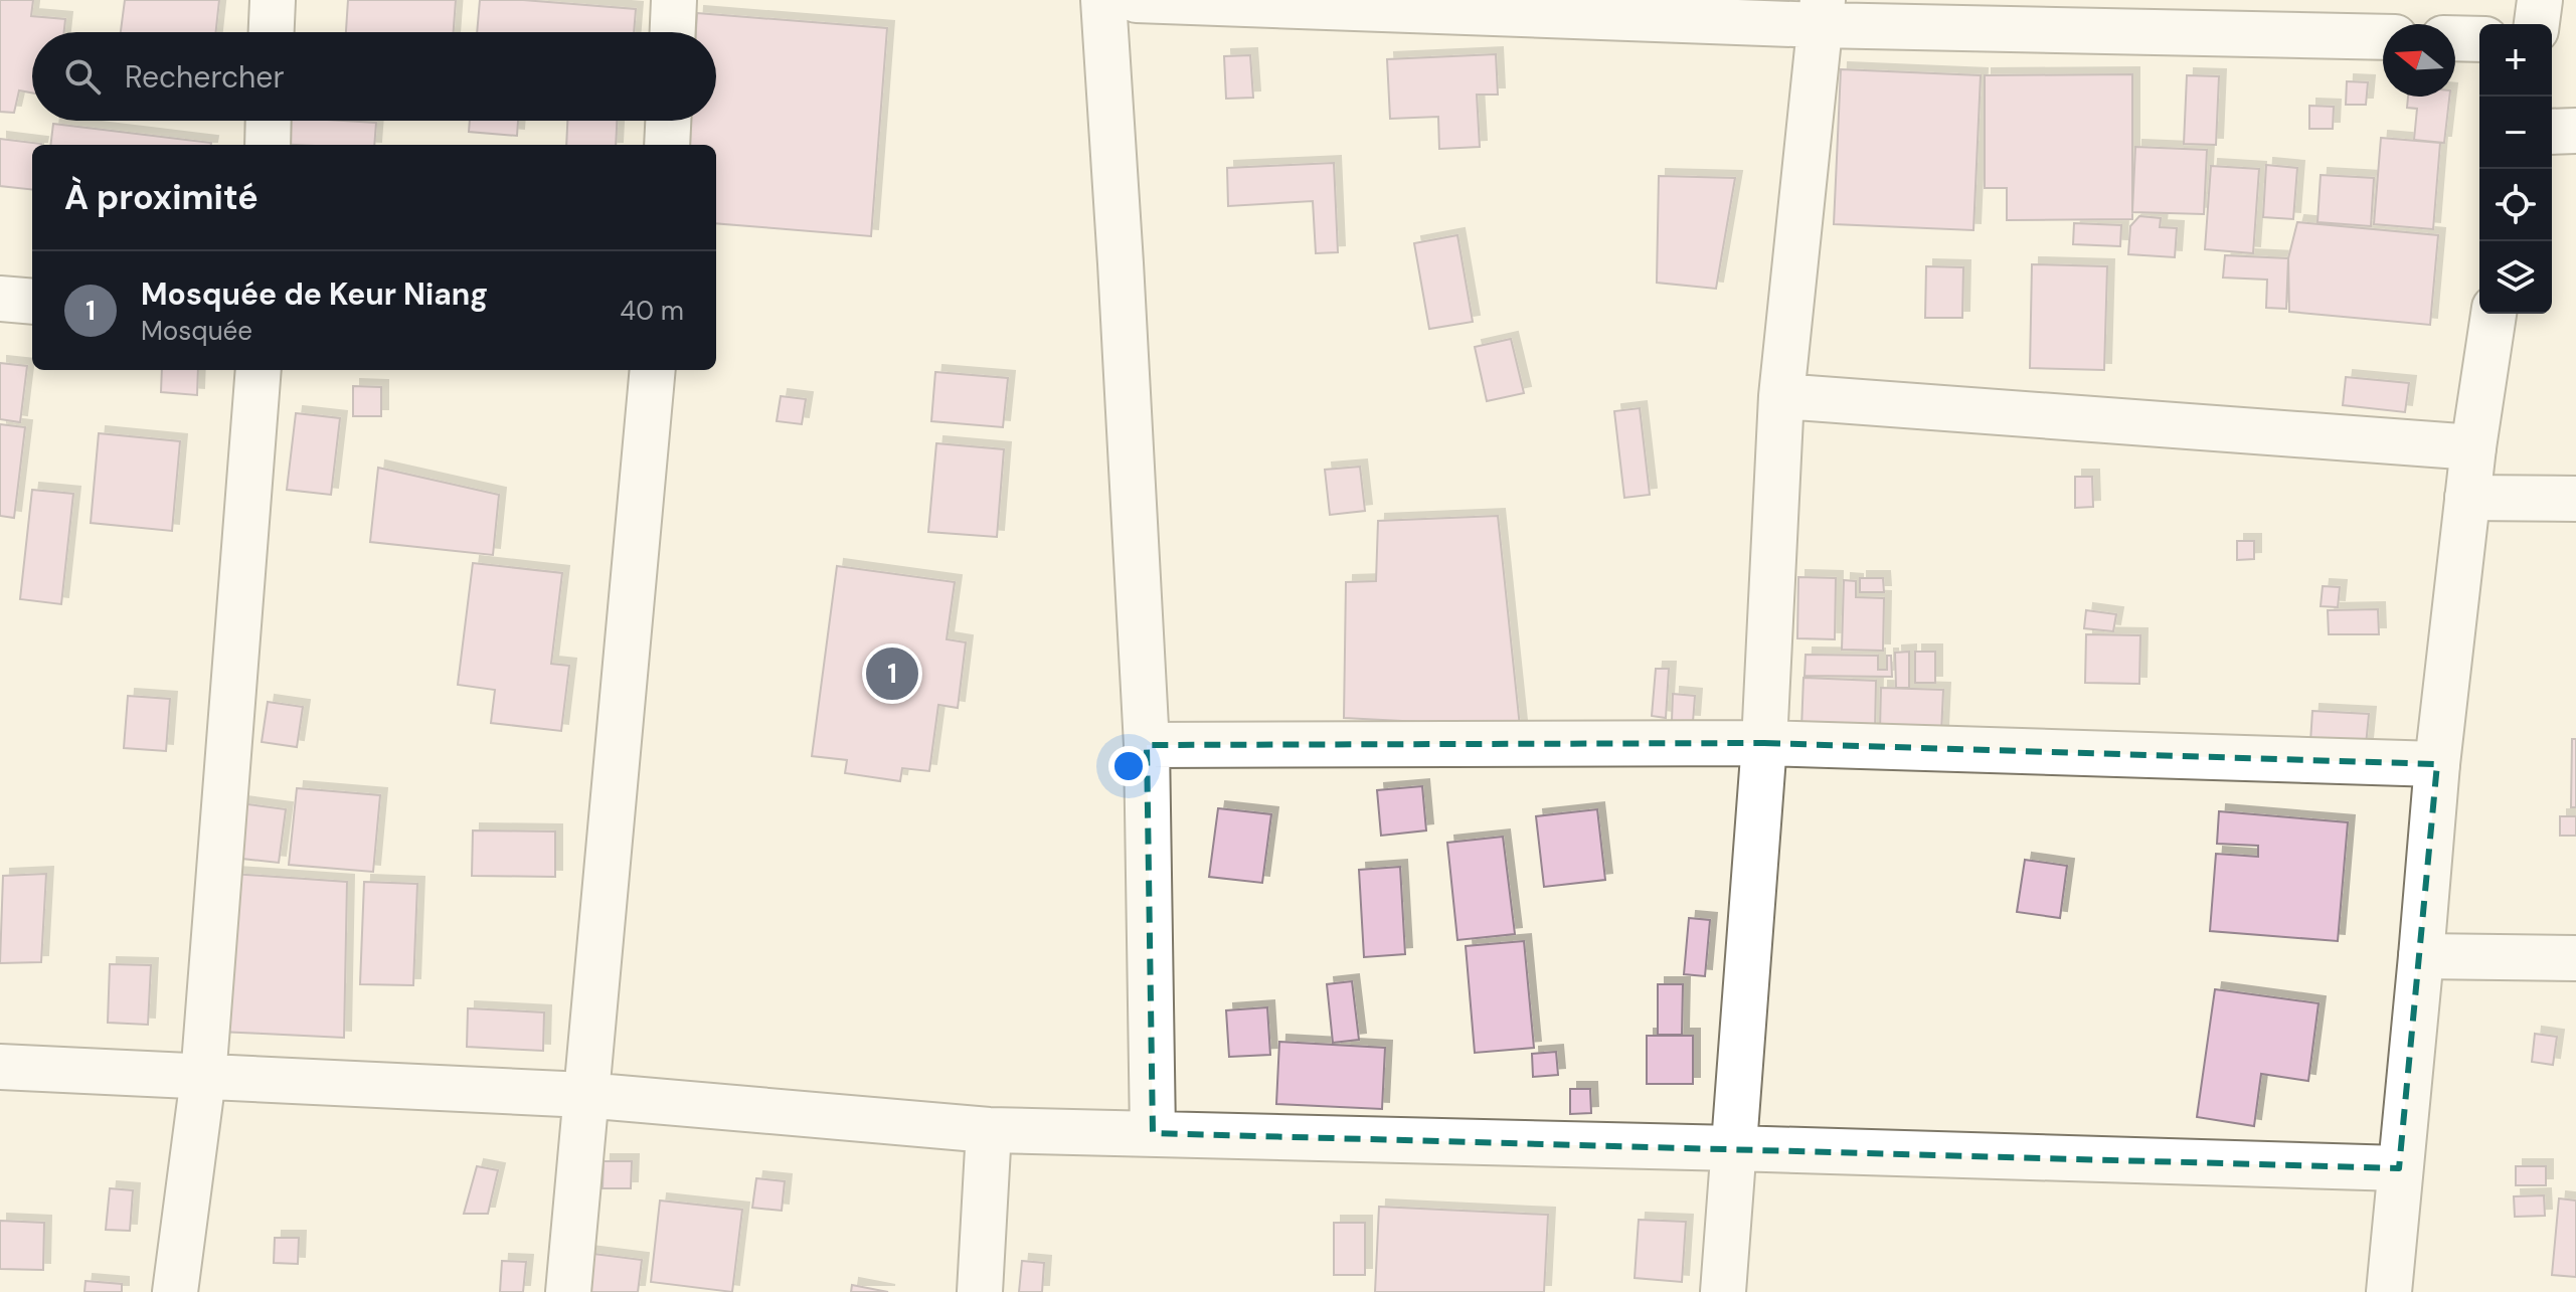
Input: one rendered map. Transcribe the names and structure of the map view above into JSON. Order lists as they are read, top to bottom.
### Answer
{
  "north": "left",
  "page": {
    "map_buttons": ["+", "−"],
    "search": "Rechercher",
    "heading": "À proximité",
    "list": [
      {
        "mark": "1",
        "name": "Mosquée de Keur Niang",
        "note": "Mosquée",
        "value": "40 m"
      }
    ],
    "pins": "1"
  }
}
